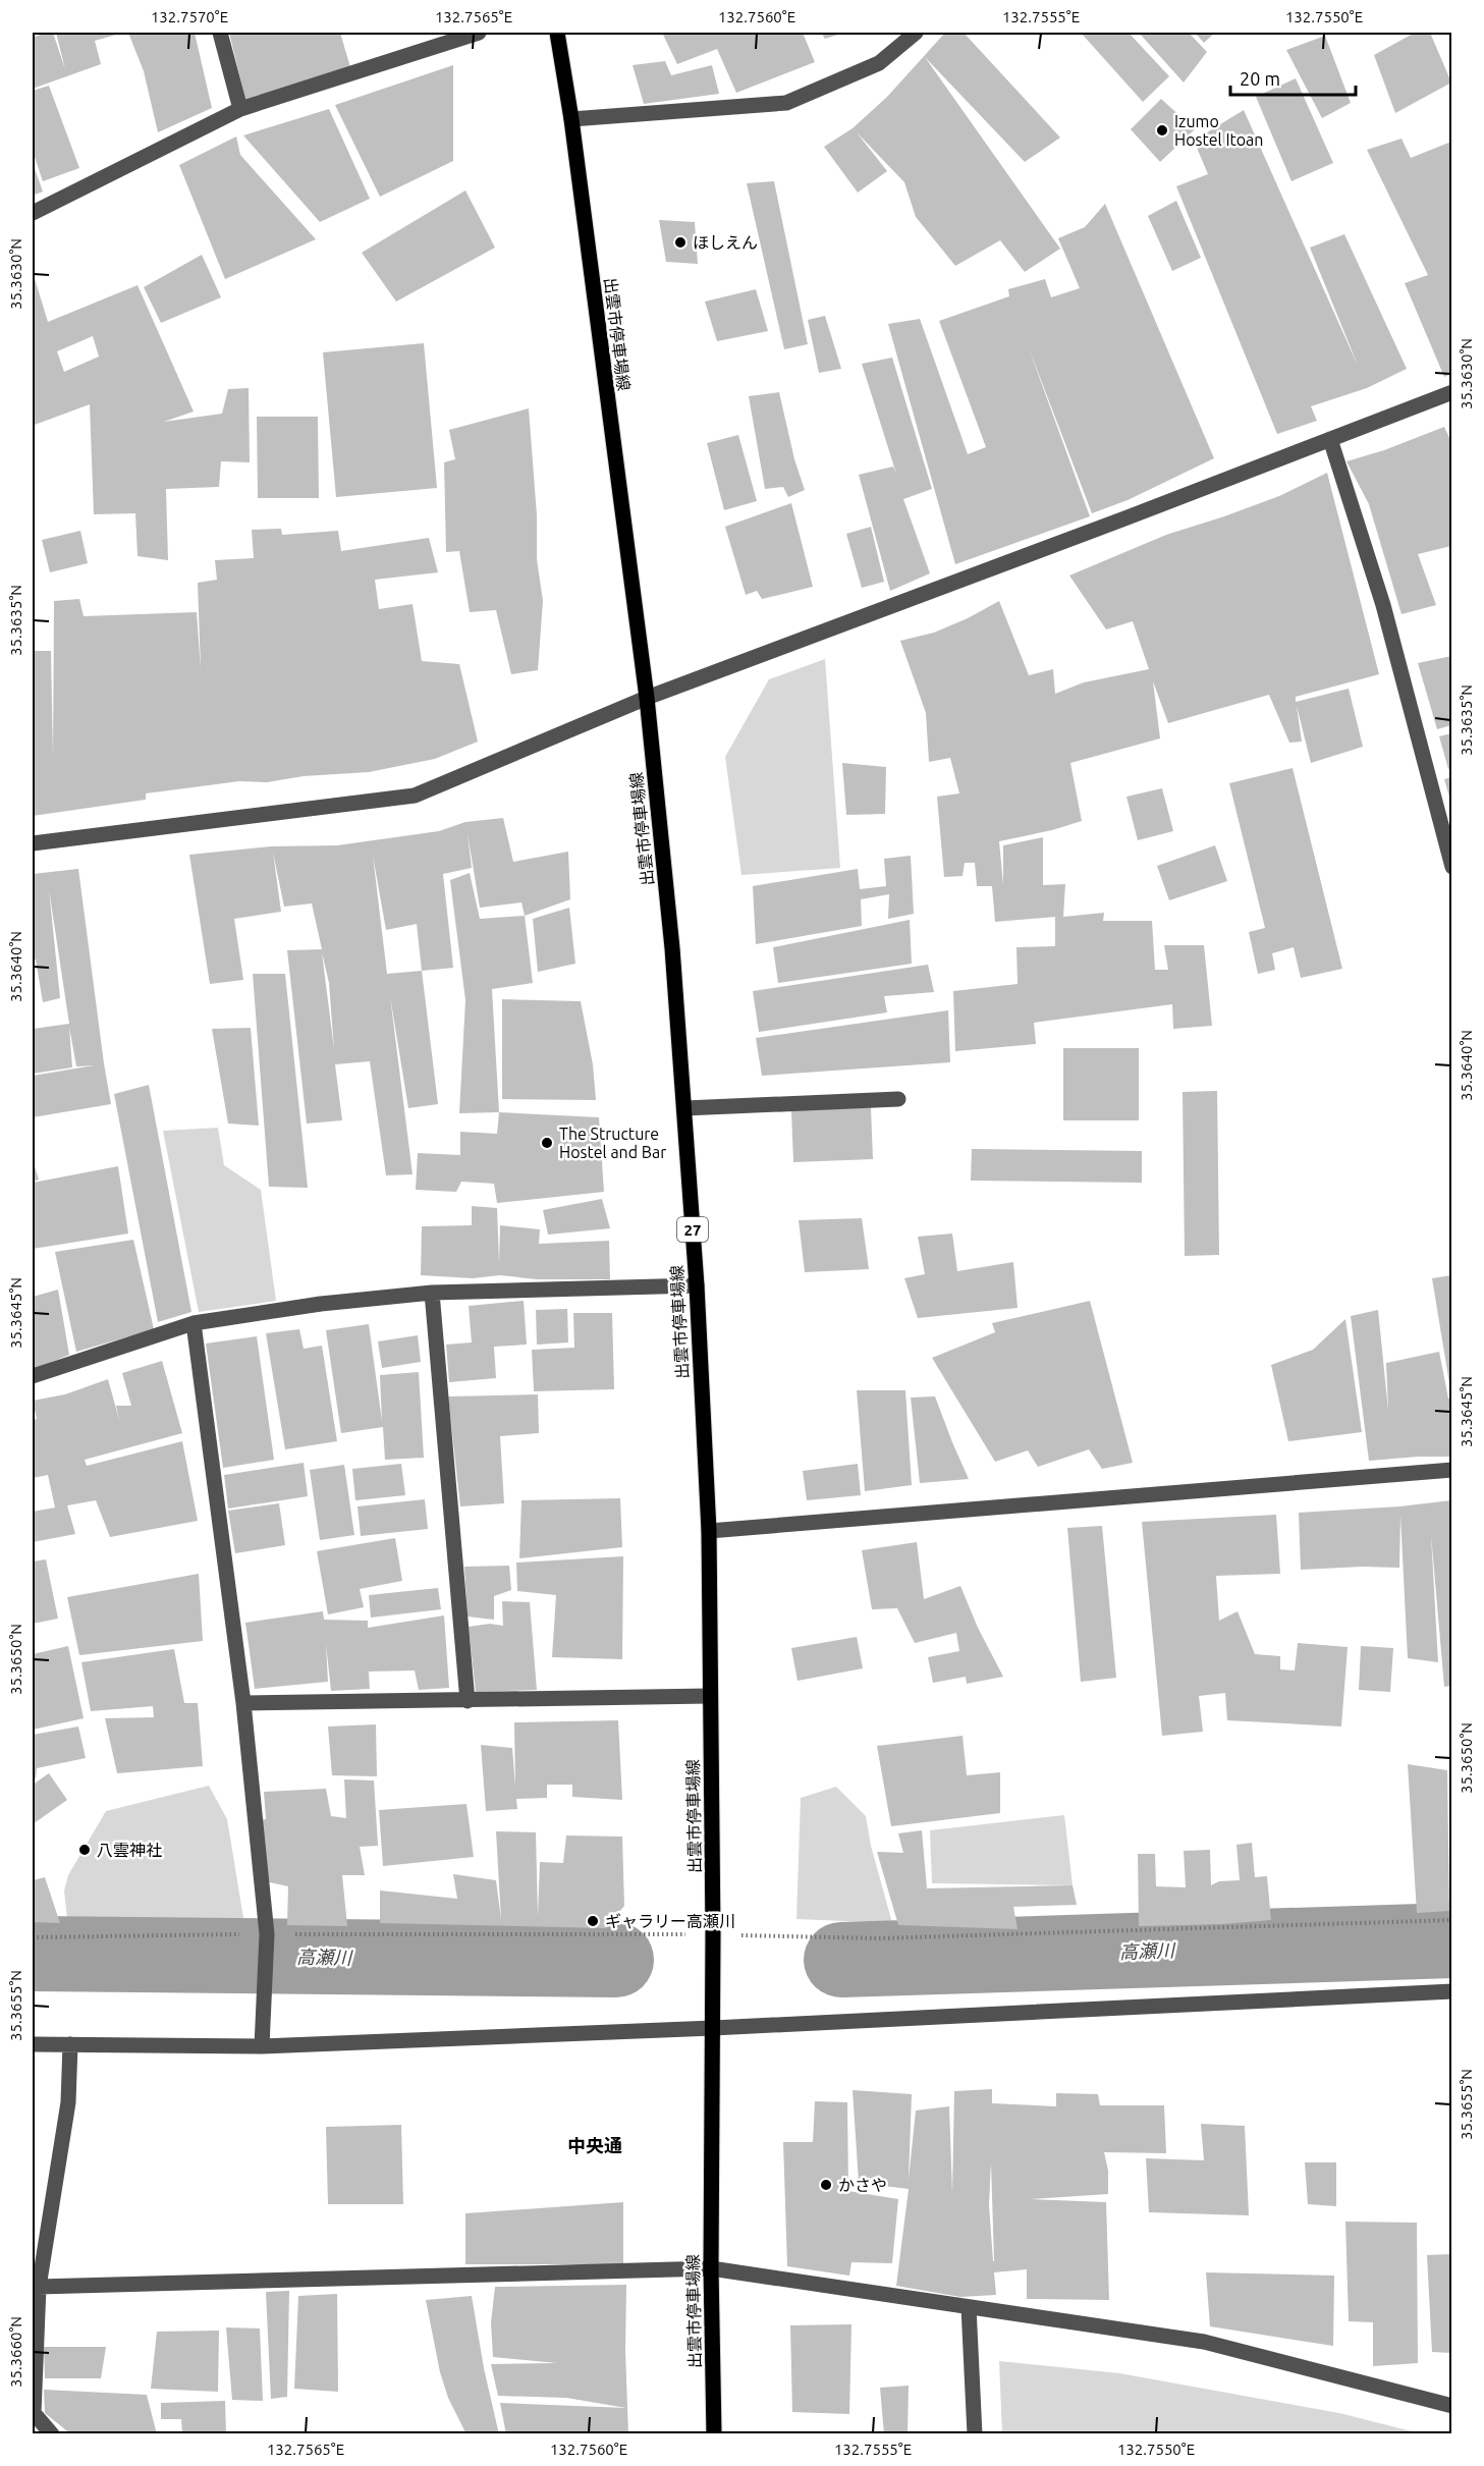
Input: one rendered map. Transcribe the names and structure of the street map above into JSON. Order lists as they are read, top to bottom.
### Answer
{
  "streets": {
    "main road": ["出雲市停車場線", "27"]
  },
  "districts": ["中央通"],
  "water": ["高瀬川"],
  "places": [
    "Izumo Hostel Itoan",
    "ほしえん",
    "The Structure Hostel and Bar",
    "八雲神社",
    "ギャラリー高瀬川",
    "かさや"
  ],
  "scale_bar": "20 m",
  "coordinates": [
    "132.7570°E",
    "132.7565°E",
    "132.7560°E",
    "132.7555°E",
    "132.7550°E",
    "35.3630°N",
    "35.3635°N",
    "35.3640°N",
    "35.3645°N",
    "35.3650°N",
    "35.3655°N",
    "35.3660°N"
  ]
}
